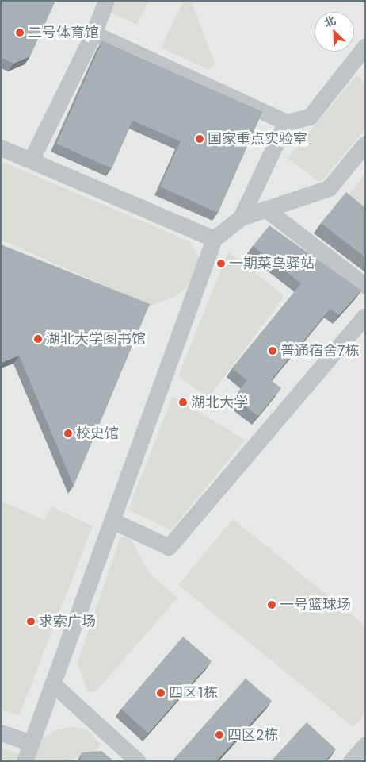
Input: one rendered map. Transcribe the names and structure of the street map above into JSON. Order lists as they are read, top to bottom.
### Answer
{
  "places": [
    "二号体育馆",
    "国家重点实验室",
    "一期菜鸟驿站",
    "湖北大学图书馆",
    "普通宿舍7栋",
    "湖北大学",
    "校史馆",
    "一号篮球场",
    "求索广场",
    "四区1栋",
    "四区2栋"
  ],
  "north": "top left"
}
